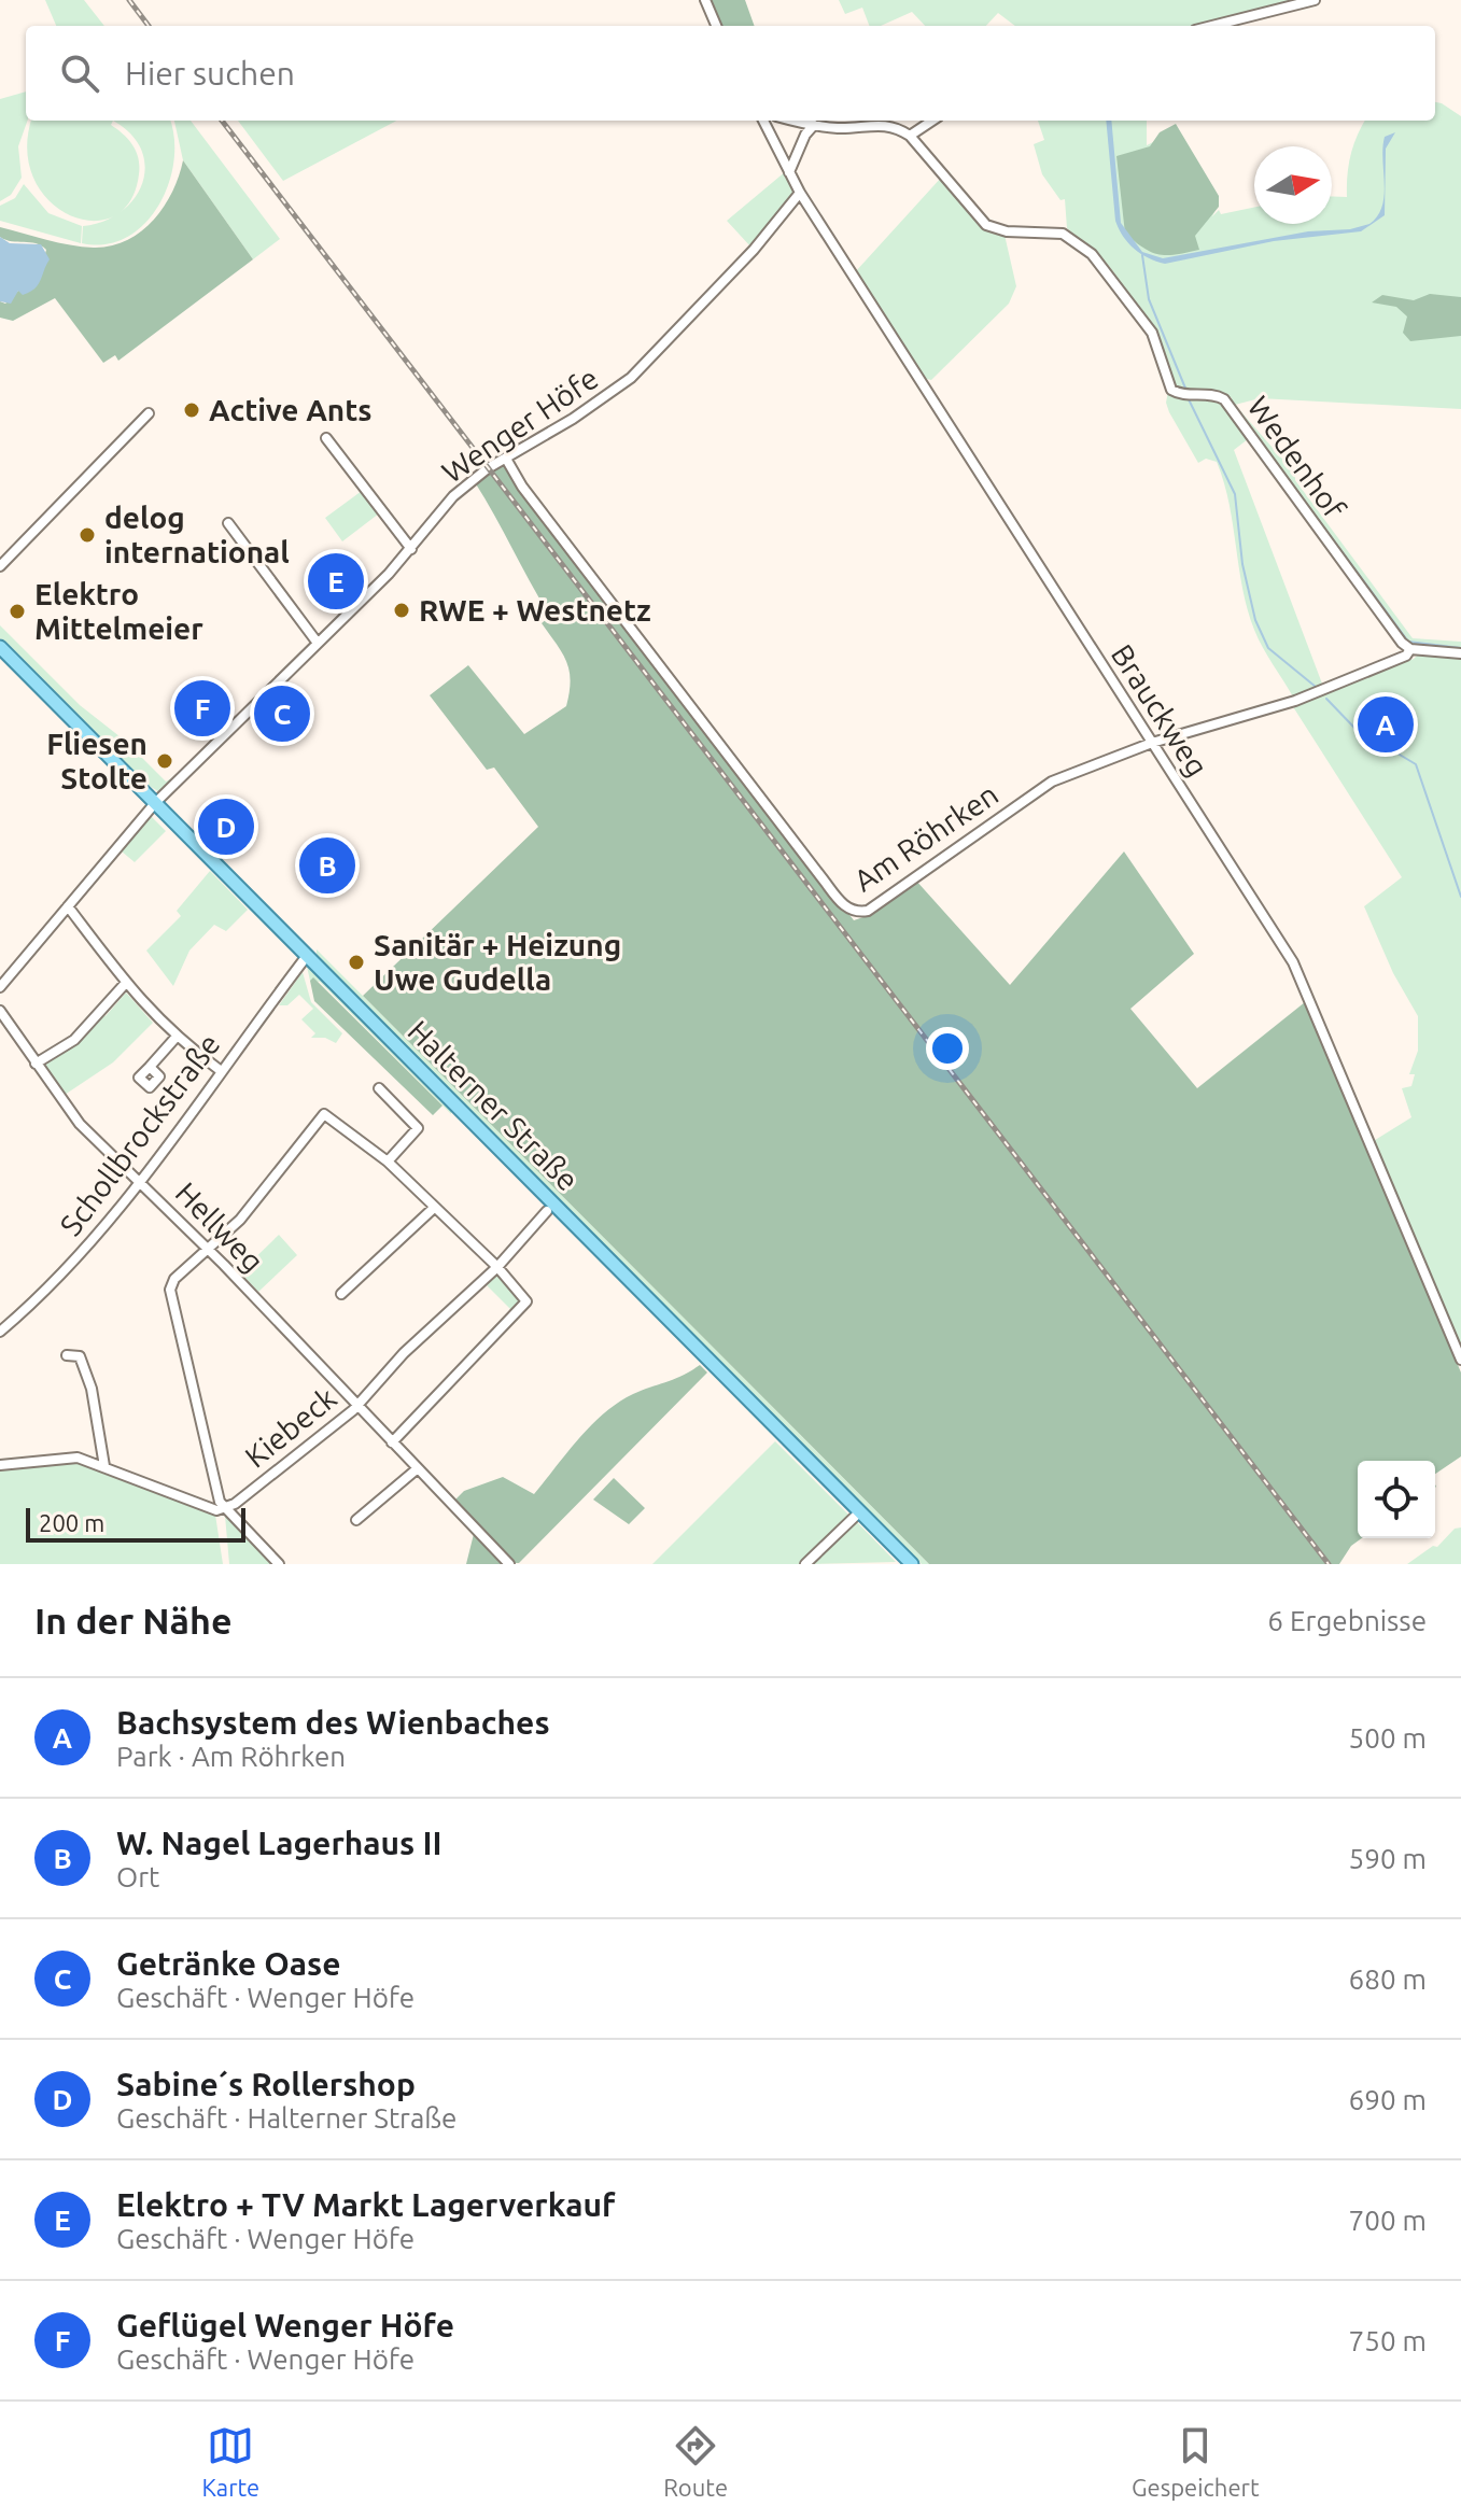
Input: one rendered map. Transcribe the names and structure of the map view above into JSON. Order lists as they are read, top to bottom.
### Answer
{
  "streets": {
    "main road": ["Halterner Straße"],
    "street": [
      "Wenger Höfe",
      "Wedenhof",
      "Brauckweg",
      "Am Röhrken",
      "Schollbrockstraße",
      "Hellweg",
      "Kiebeck"
    ]
  },
  "crossings": [
    ["Wenger Höfe", "Brauckweg"],
    ["Wenger Höfe", "Am Röhrken"],
    ["Wenger Höfe", "Halterner Straße"],
    ["Wedenhof", "Am Röhrken"],
    ["Brauckweg", "Am Röhrken"],
    ["Halterner Straße", "Schollbrockstraße"],
    ["Schollbrockstraße", "Hellweg"],
    ["Hellweg", "Kiebeck"]
  ],
  "places": [
    "Active Ants",
    "delog international",
    "RWE + Westnetz",
    "Elektro Mittelmeier",
    "Fliesen Stolte",
    "Sanitär + Heizung Uwe Gudella"
  ],
  "scale_bar": "200 m",
  "north": "right",
  "page": {
    "search": "Hier suchen",
    "pins": [
      "E",
      "F",
      "C",
      "A",
      "D",
      "B"
    ],
    "scale": "200 m",
    "heading": ["In der Nähe", "6 Ergebnisse"],
    "list": [
      {
        "mark": "A",
        "name": "Bachsystem des Wienbaches",
        "note": "Park · Am Röhrken",
        "value": "500 m"
      },
      {
        "mark": "B",
        "name": "W. Nagel Lagerhaus II",
        "note": "Ort",
        "value": "590 m"
      },
      {
        "mark": "C",
        "name": "Getränke Oase",
        "note": "Geschäft · Wenger Höfe",
        "value": "680 m"
      },
      {
        "mark": "D",
        "name": "Sabine´s Rollershop",
        "note": "Geschäft · Halterner Straße",
        "value": "690 m"
      },
      {
        "mark": "E",
        "name": "Elektro + TV Markt Lagerverkauf",
        "note": "Geschäft · Wenger Höfe",
        "value": "700 m"
      },
      {
        "mark": "F",
        "name": "Geflügel Wenger Höfe",
        "note": "Geschäft · Wenger Höfe",
        "value": "750 m"
      }
    ],
    "nav": ["Karte", "Route", "Gespeichert"]
  }
}
